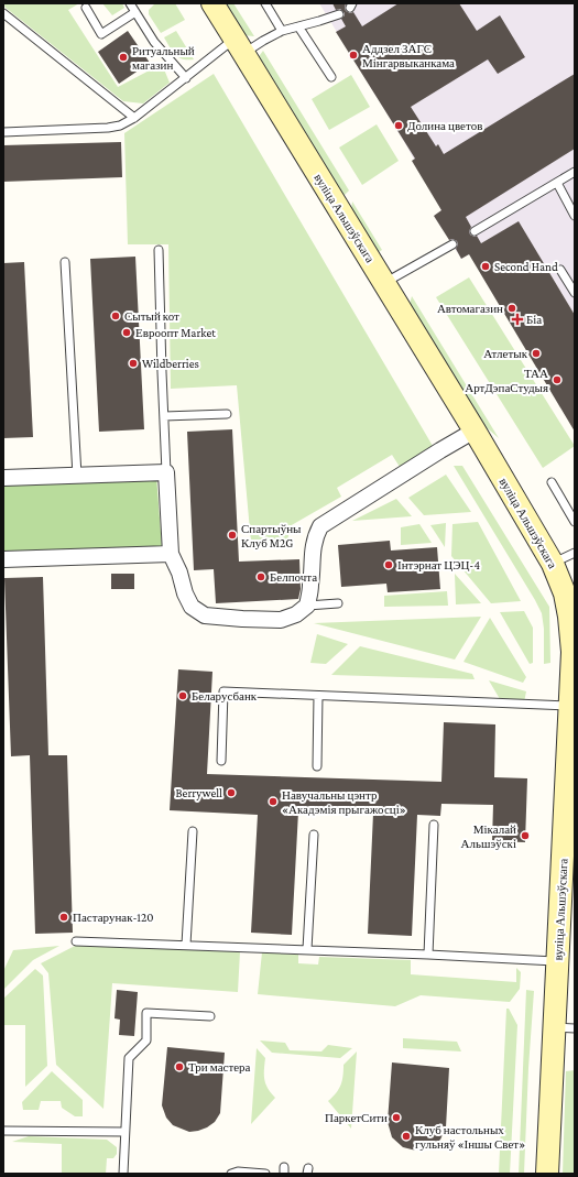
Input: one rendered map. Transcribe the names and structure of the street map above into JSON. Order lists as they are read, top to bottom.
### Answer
{
  "streets": {
    "main road": ["вуліца Альшэўскага"]
  },
  "places": {
    "other": [
      "Аддзел ЗАГС Мінгарвыканкама",
      "Ритуальный магазин",
      "Долина цветов",
      "Second Hand",
      "Автомагазин",
      "Сытый кот",
      "Евроопт Market",
      "Атлетык",
      "Wildberries",
      "ТАА АртДэпаСтудыя",
      "Спартыўны Клуб M2G",
      "Інтэрнат ЦЭЦ-4",
      "Белпочта",
      "Беларусбанк",
      "Berrywell",
      "Навучальны цэнтр «Акадэмія прыгажосці»",
      "Мікалай Альшэўскі",
      "Пастарунак-120",
      "Три мастера",
      "ПаркетСити",
      "Клуб настольных гульняў «Іншы Свет»"
    ],
    "health": ["Біа"]
  }
}
